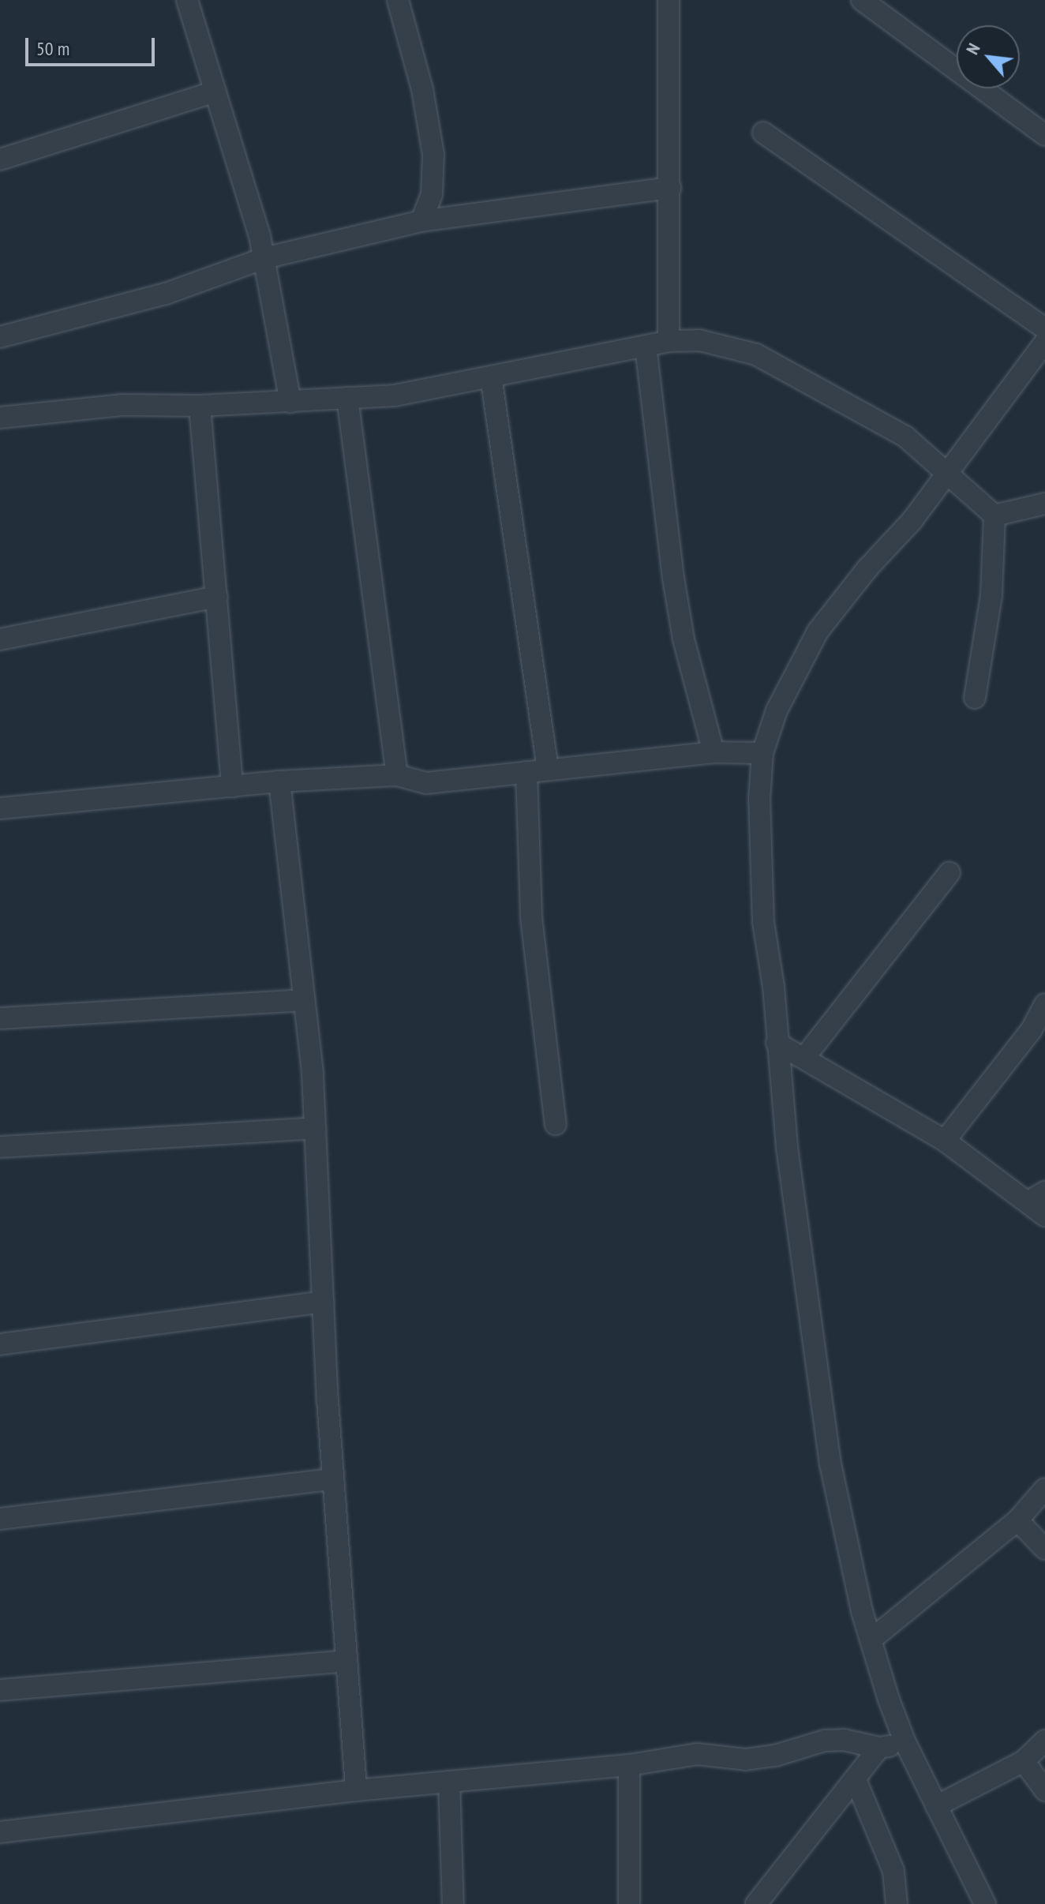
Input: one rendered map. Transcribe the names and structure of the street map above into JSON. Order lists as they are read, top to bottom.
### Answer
{
  "scale_bar": "50 m",
  "north": "top left"
}
